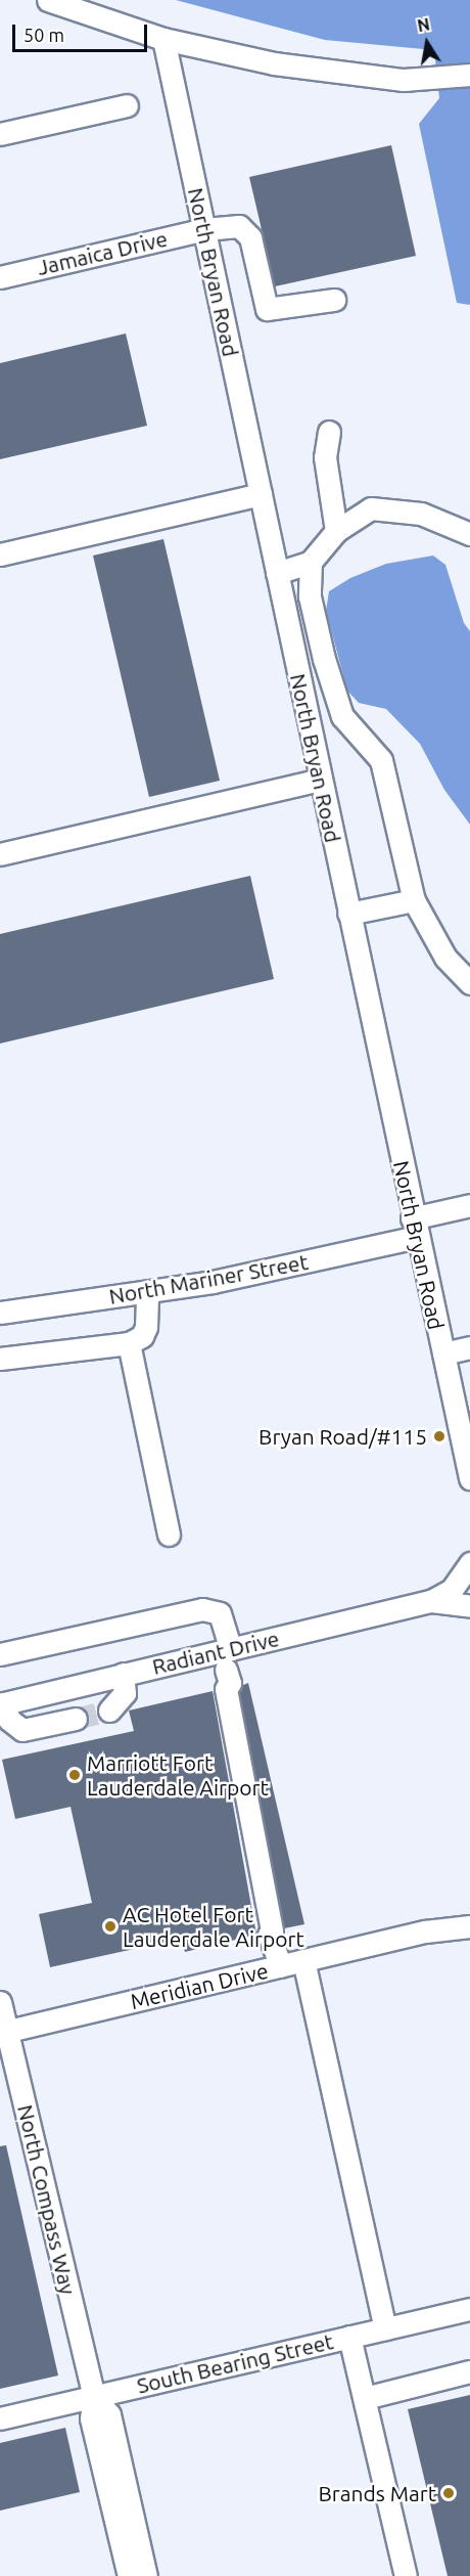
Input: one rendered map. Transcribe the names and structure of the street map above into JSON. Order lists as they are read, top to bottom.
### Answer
{
  "streets": {
    "street": [
      "Jamaica Drive",
      "North Bryan Road",
      "North Mariner Street",
      "Radiant Drive",
      "Meridian Drive",
      "North Compass Way",
      "South Bearing Street"
    ]
  },
  "crossings": [
    ["Jamaica Drive", "North Bryan Road"],
    ["North Bryan Road", "North Mariner Street"],
    ["Meridian Drive", "North Compass Way"],
    ["North Compass Way", "South Bearing Street"]
  ],
  "places": [
    "Bryan Road/#115",
    "Marriott Fort Lauderdale Airport",
    "AC Hotel Fort Lauderdale Airport",
    "Brands Mart"
  ],
  "scale_bar": "50 m",
  "north": "top"
}
